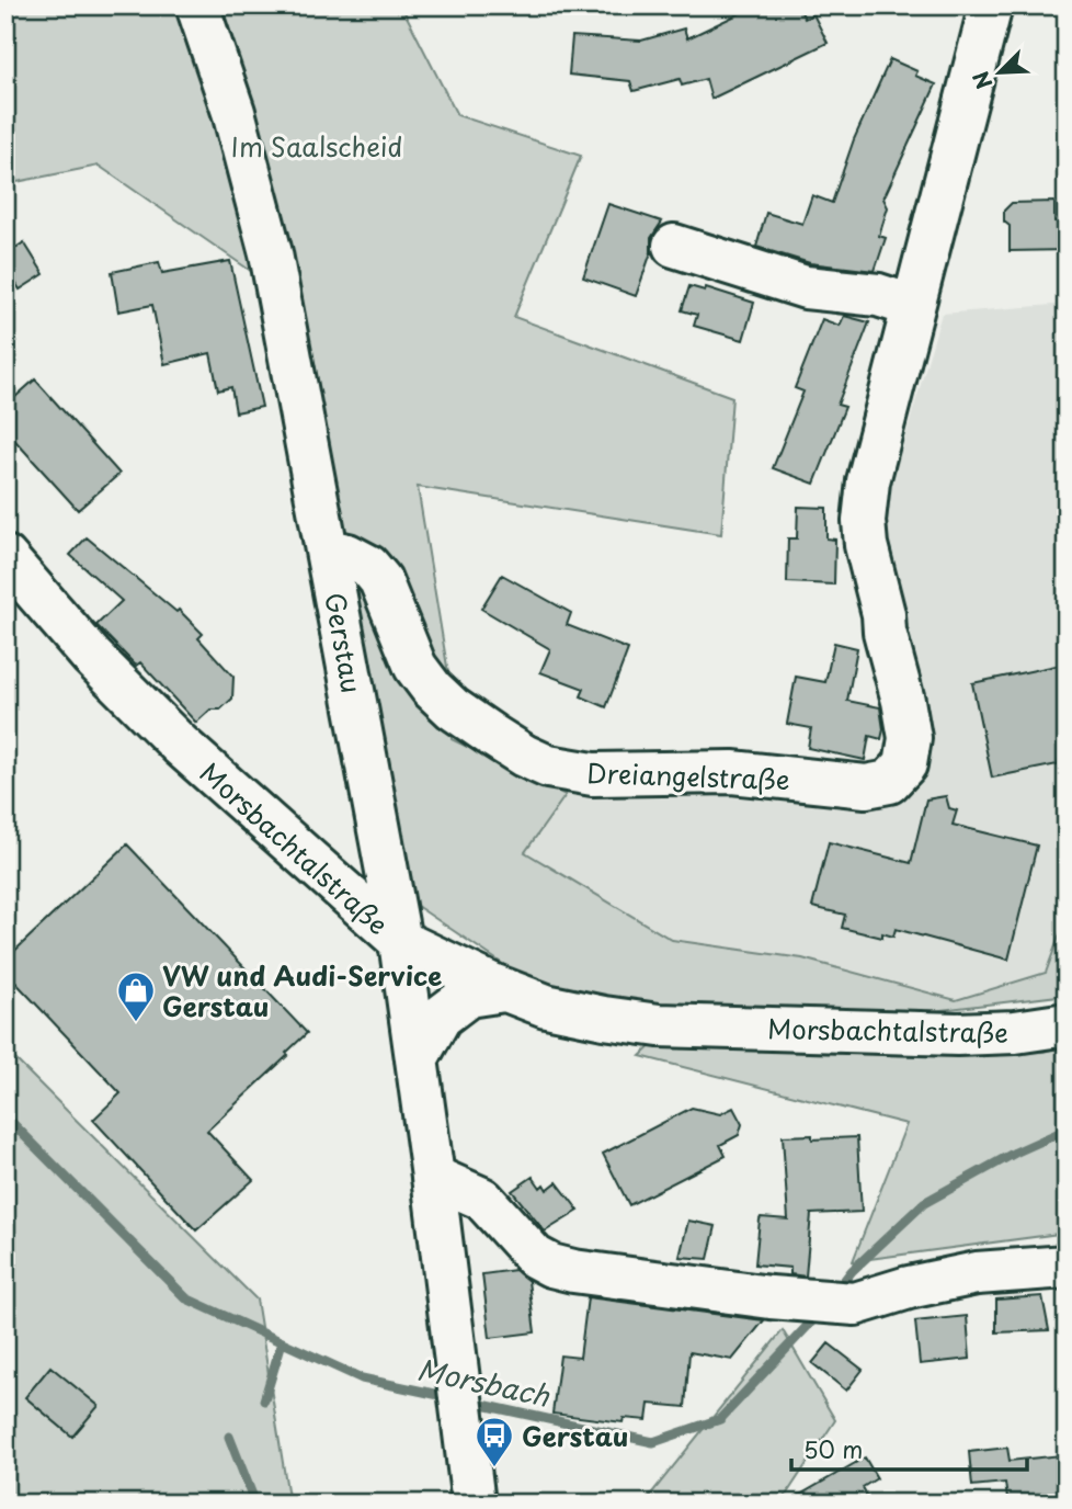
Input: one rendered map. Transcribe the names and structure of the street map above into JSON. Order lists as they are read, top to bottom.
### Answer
{
  "streets": {
    "main road": ["Gerstau", "Dreiangelstraße", "Morsbachtalstraße"]
  },
  "crossings": [
    ["Gerstau", "Dreiangelstraße"],
    ["Gerstau", "Morsbachtalstraße"]
  ],
  "water": ["Morsbach"],
  "parks": ["Im Saalscheid"],
  "places": {
    "shop": ["VW und Audi-Service Gerstau"],
    "bus stop": ["Gerstau"]
  },
  "scale_bar": "50 m",
  "north": "bottom left"
}
